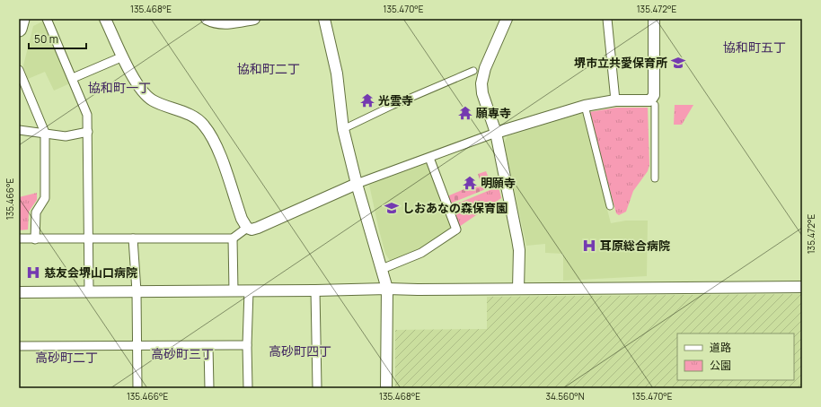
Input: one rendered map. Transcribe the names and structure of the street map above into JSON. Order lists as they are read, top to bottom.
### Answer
{
  "districts": [
    "協和町五丁",
    "協和町二丁",
    "協和町一丁",
    "高砂町四丁",
    "高砂町三丁",
    "高砂町二丁"
  ],
  "places": {
    "school or university": ["堺市立共愛保育所", "しおあなの森保育園"],
    "temple": ["光雲寺", "願専寺", "明願寺"],
    "hospital": ["耳原総合病院", "慈友会堺山口病院"]
  },
  "legend": ["道路", "公園"],
  "scale_bar": "50 m",
  "coordinates": [
    "135.468°E",
    "135.470°E",
    "135.472°E",
    "135.466°E",
    "34.560°N"
  ]
}
